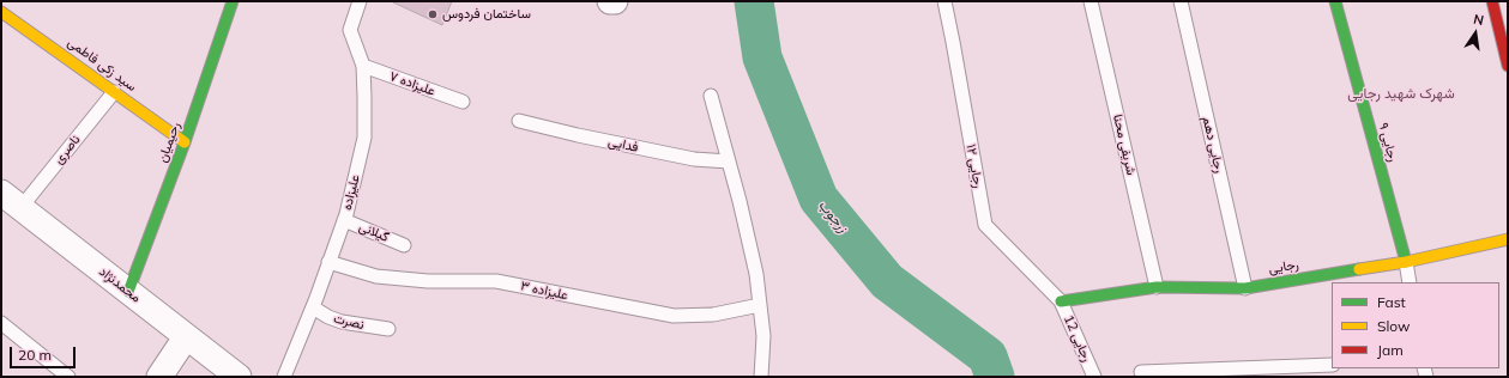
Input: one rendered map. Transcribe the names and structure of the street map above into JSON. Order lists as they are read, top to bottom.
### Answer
{
  "streets": {
    "street": [
      "سید زکی فاطمی",
      "رحیمیان",
      "رجایی ۹",
      "رجایی",
      "محمدنژاد"
    ],
    "lane": [
      "علیزاده ۷",
      "فدایی",
      "شریفی محنا",
      "رجایی دهم",
      "ناصری",
      "رجایی ۱۲",
      "علیزاده",
      "گیلانی",
      "علیزاده ۳",
      "نصرت",
      "رجایی 12"
    ]
  },
  "crossings": [
    ["سید زکی فاطمی", "رحیمیان"],
    ["سید زکی فاطمی", "ناصری"],
    ["علیزاده ۷", "علیزاده"],
    ["رحیمیان", "محمدنژاد"],
    ["رجایی ۹", "رجایی"],
    ["شریفی محنا", "رجایی"],
    ["رجایی دهم", "رجایی"],
    ["ناصری", "محمدنژاد"],
    ["رجایی ۱۲", "رجایی"],
    ["رجایی ۱۲", "رجایی 12"],
    ["علیزاده", "گیلانی"],
    ["علیزاده", "علیزاده ۳"],
    ["علیزاده", "نصرت"],
    ["رجایی", "رجایی 12"]
  ],
  "districts": ["شهرک شهید رجایی"],
  "water": ["زرجوب"],
  "places": ["ساختمان فردوس"],
  "legend": ["Fast", "Slow", "Jam"],
  "scale_bar": "20 m",
  "north": "top"
}
